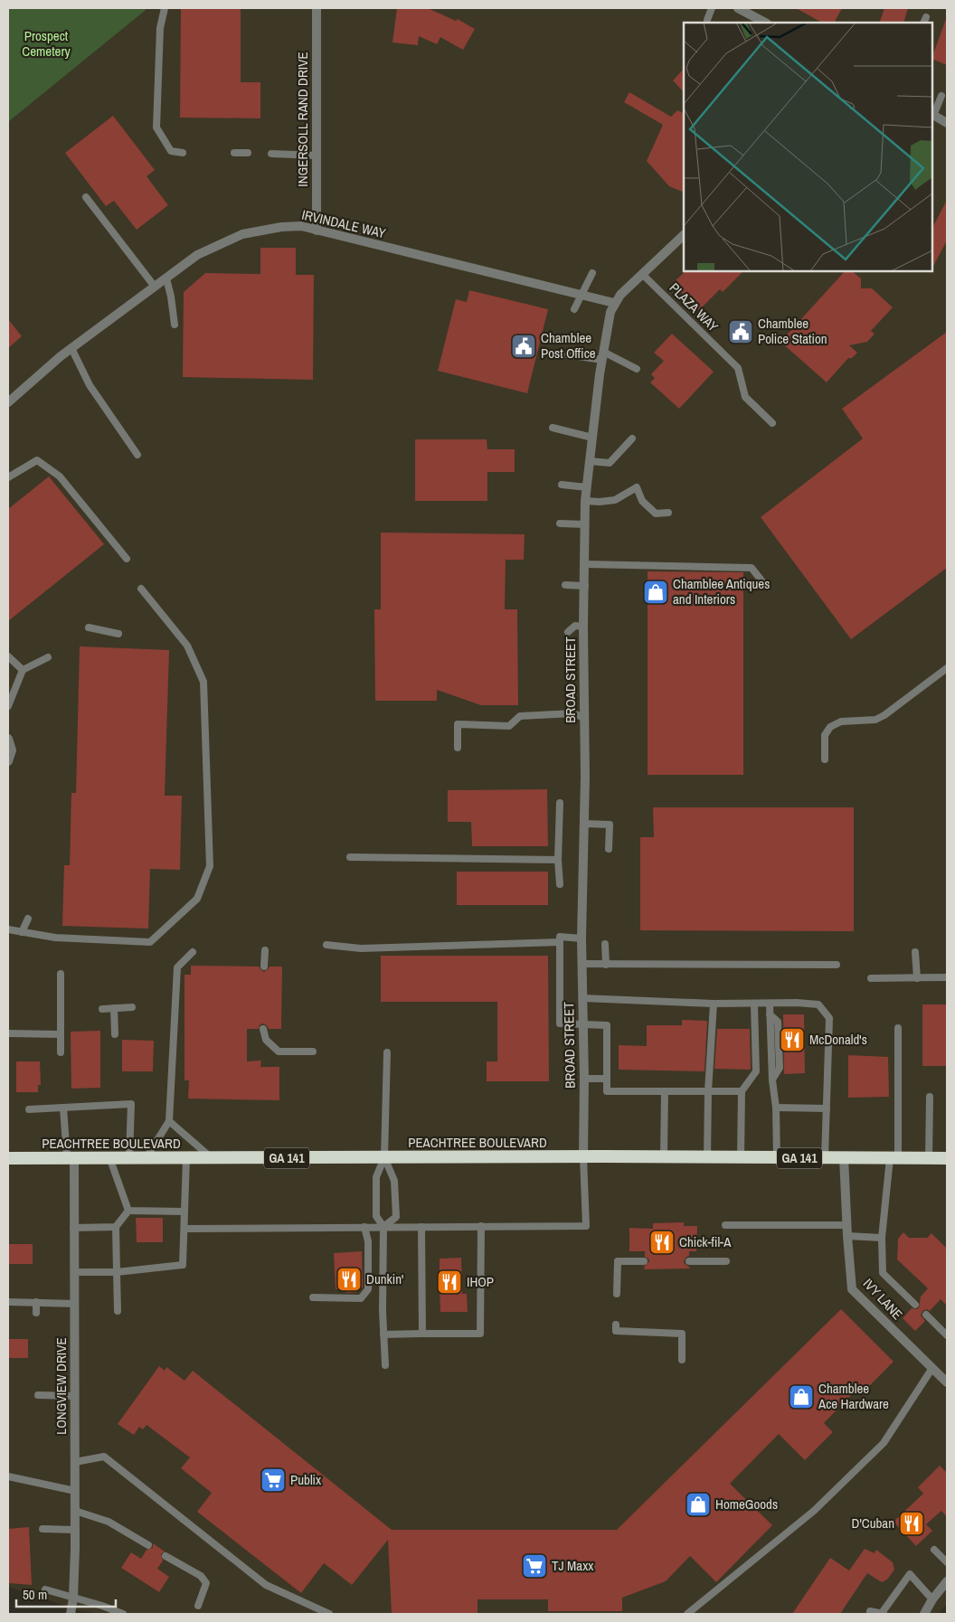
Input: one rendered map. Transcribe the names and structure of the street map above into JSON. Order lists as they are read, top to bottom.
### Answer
{
  "streets": {
    "highway": ["PEACHTREE BOULEVARD", "GA 141"],
    "street": [
      "INGERSOLL RAND DRIVE",
      "IRVINDALE WAY",
      "BROAD STREET",
      "IVY LANE",
      "LONGVIEW DRIVE"
    ],
    "lane": ["PLAZA WAY"]
  },
  "crossings": [
    ["INGERSOLL RAND DRIVE", "IRVINDALE WAY"],
    ["IRVINDALE WAY", "BROAD STREET"],
    ["PLAZA WAY", "BROAD STREET"],
    ["BROAD STREET", "PEACHTREE BOULEVARD"],
    ["PEACHTREE BOULEVARD", "IVY LANE"],
    ["PEACHTREE BOULEVARD", "LONGVIEW DRIVE"]
  ],
  "parks": ["Prospect Cemetery"],
  "places": {
    "public building": ["Chamblee Police Station", "Chamblee Post Office"],
    "shop": ["Chamblee Antiques and Interiors", "Chamblee Ace Hardware", "HomeGoods"],
    "restaurant": [
      "McDonald's",
      "Chick-fil-A",
      "Dunkin'",
      "IHOP",
      "D'Cuban"
    ],
    "supermarket": ["Publix", "TJ Maxx"]
  },
  "scale_bar": "50 m"
}
